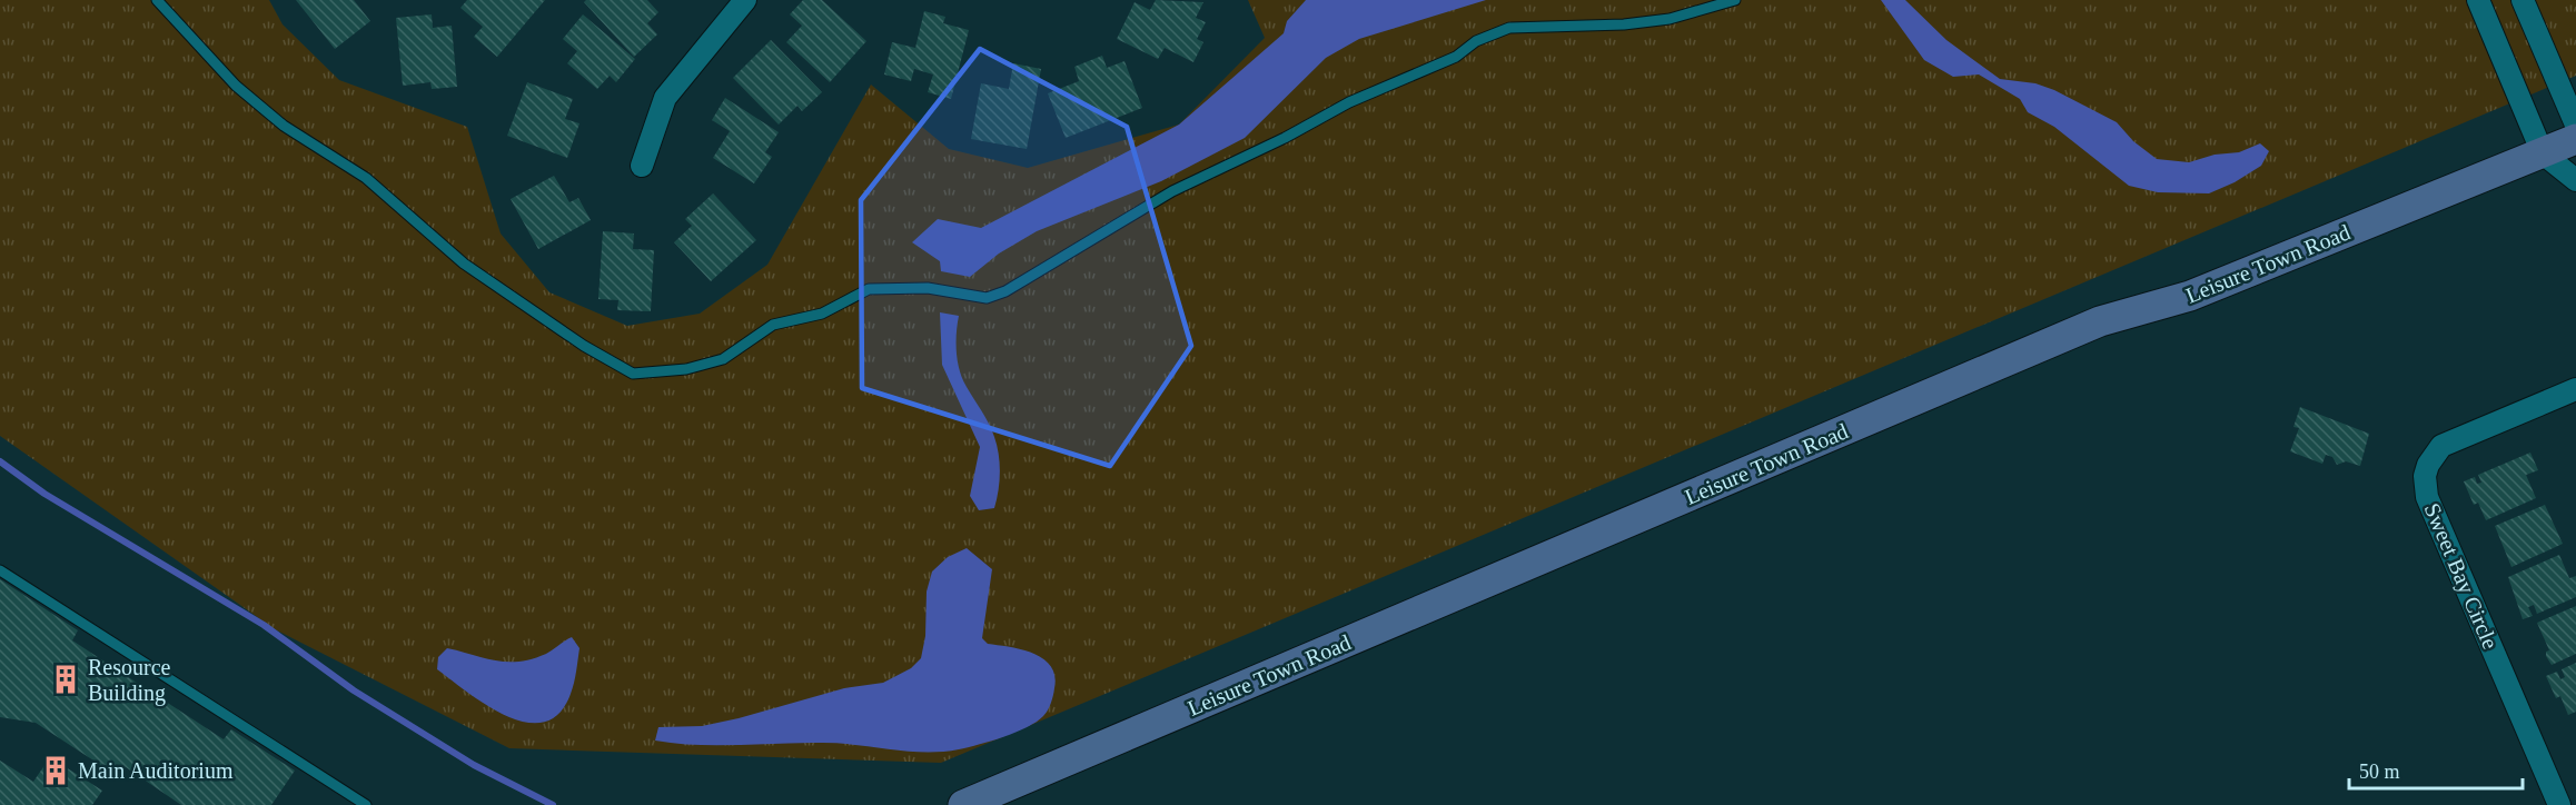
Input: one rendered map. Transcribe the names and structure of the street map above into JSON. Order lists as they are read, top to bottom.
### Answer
{
  "streets": {
    "main road": ["Leisure Town Road"],
    "street": ["Sweet Bay Circle"]
  },
  "places": {
    "building": ["Resource Building", "Main Auditorium"]
  },
  "scale_bar": "50 m"
}
